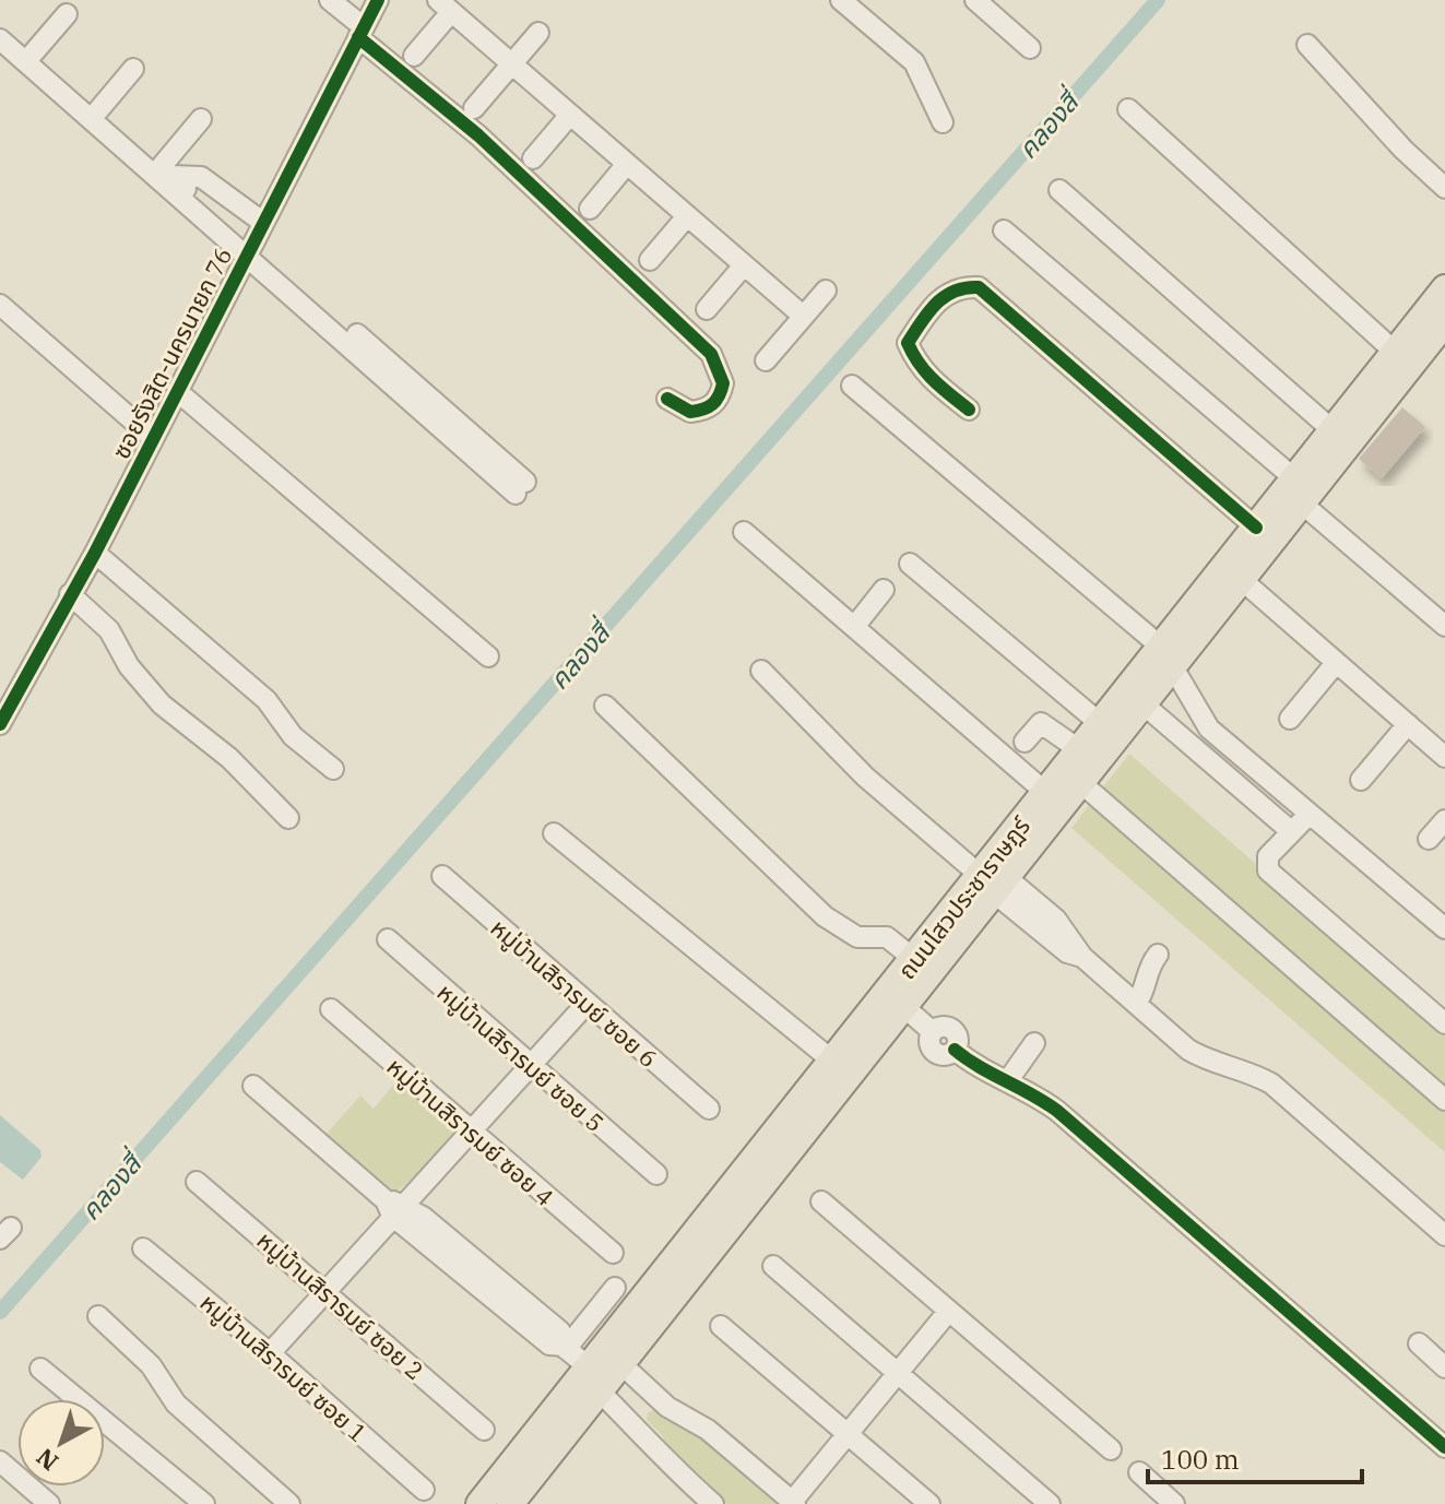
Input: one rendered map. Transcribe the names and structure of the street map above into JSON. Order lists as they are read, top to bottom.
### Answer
{
  "streets": {
    "main road": ["ถนนไสวประชาราษฎร์"],
    "street": [
      "ซอยรังสิต-นครนายก 76",
      "หมู่บ้านสิรารมย์ ซอย 6",
      "หมู่บ้านสิรารมย์ ซอย 5",
      "หมู่บ้านสิรารมย์ ซอย 4",
      "หมู่บ้านสิรารมย์ ซอย 2",
      "หมู่บ้านสิรารมย์ ซอย 1"
    ]
  },
  "water": ["คลองสี่"],
  "scale_bar": "100 m",
  "north": "bottom left"
}
